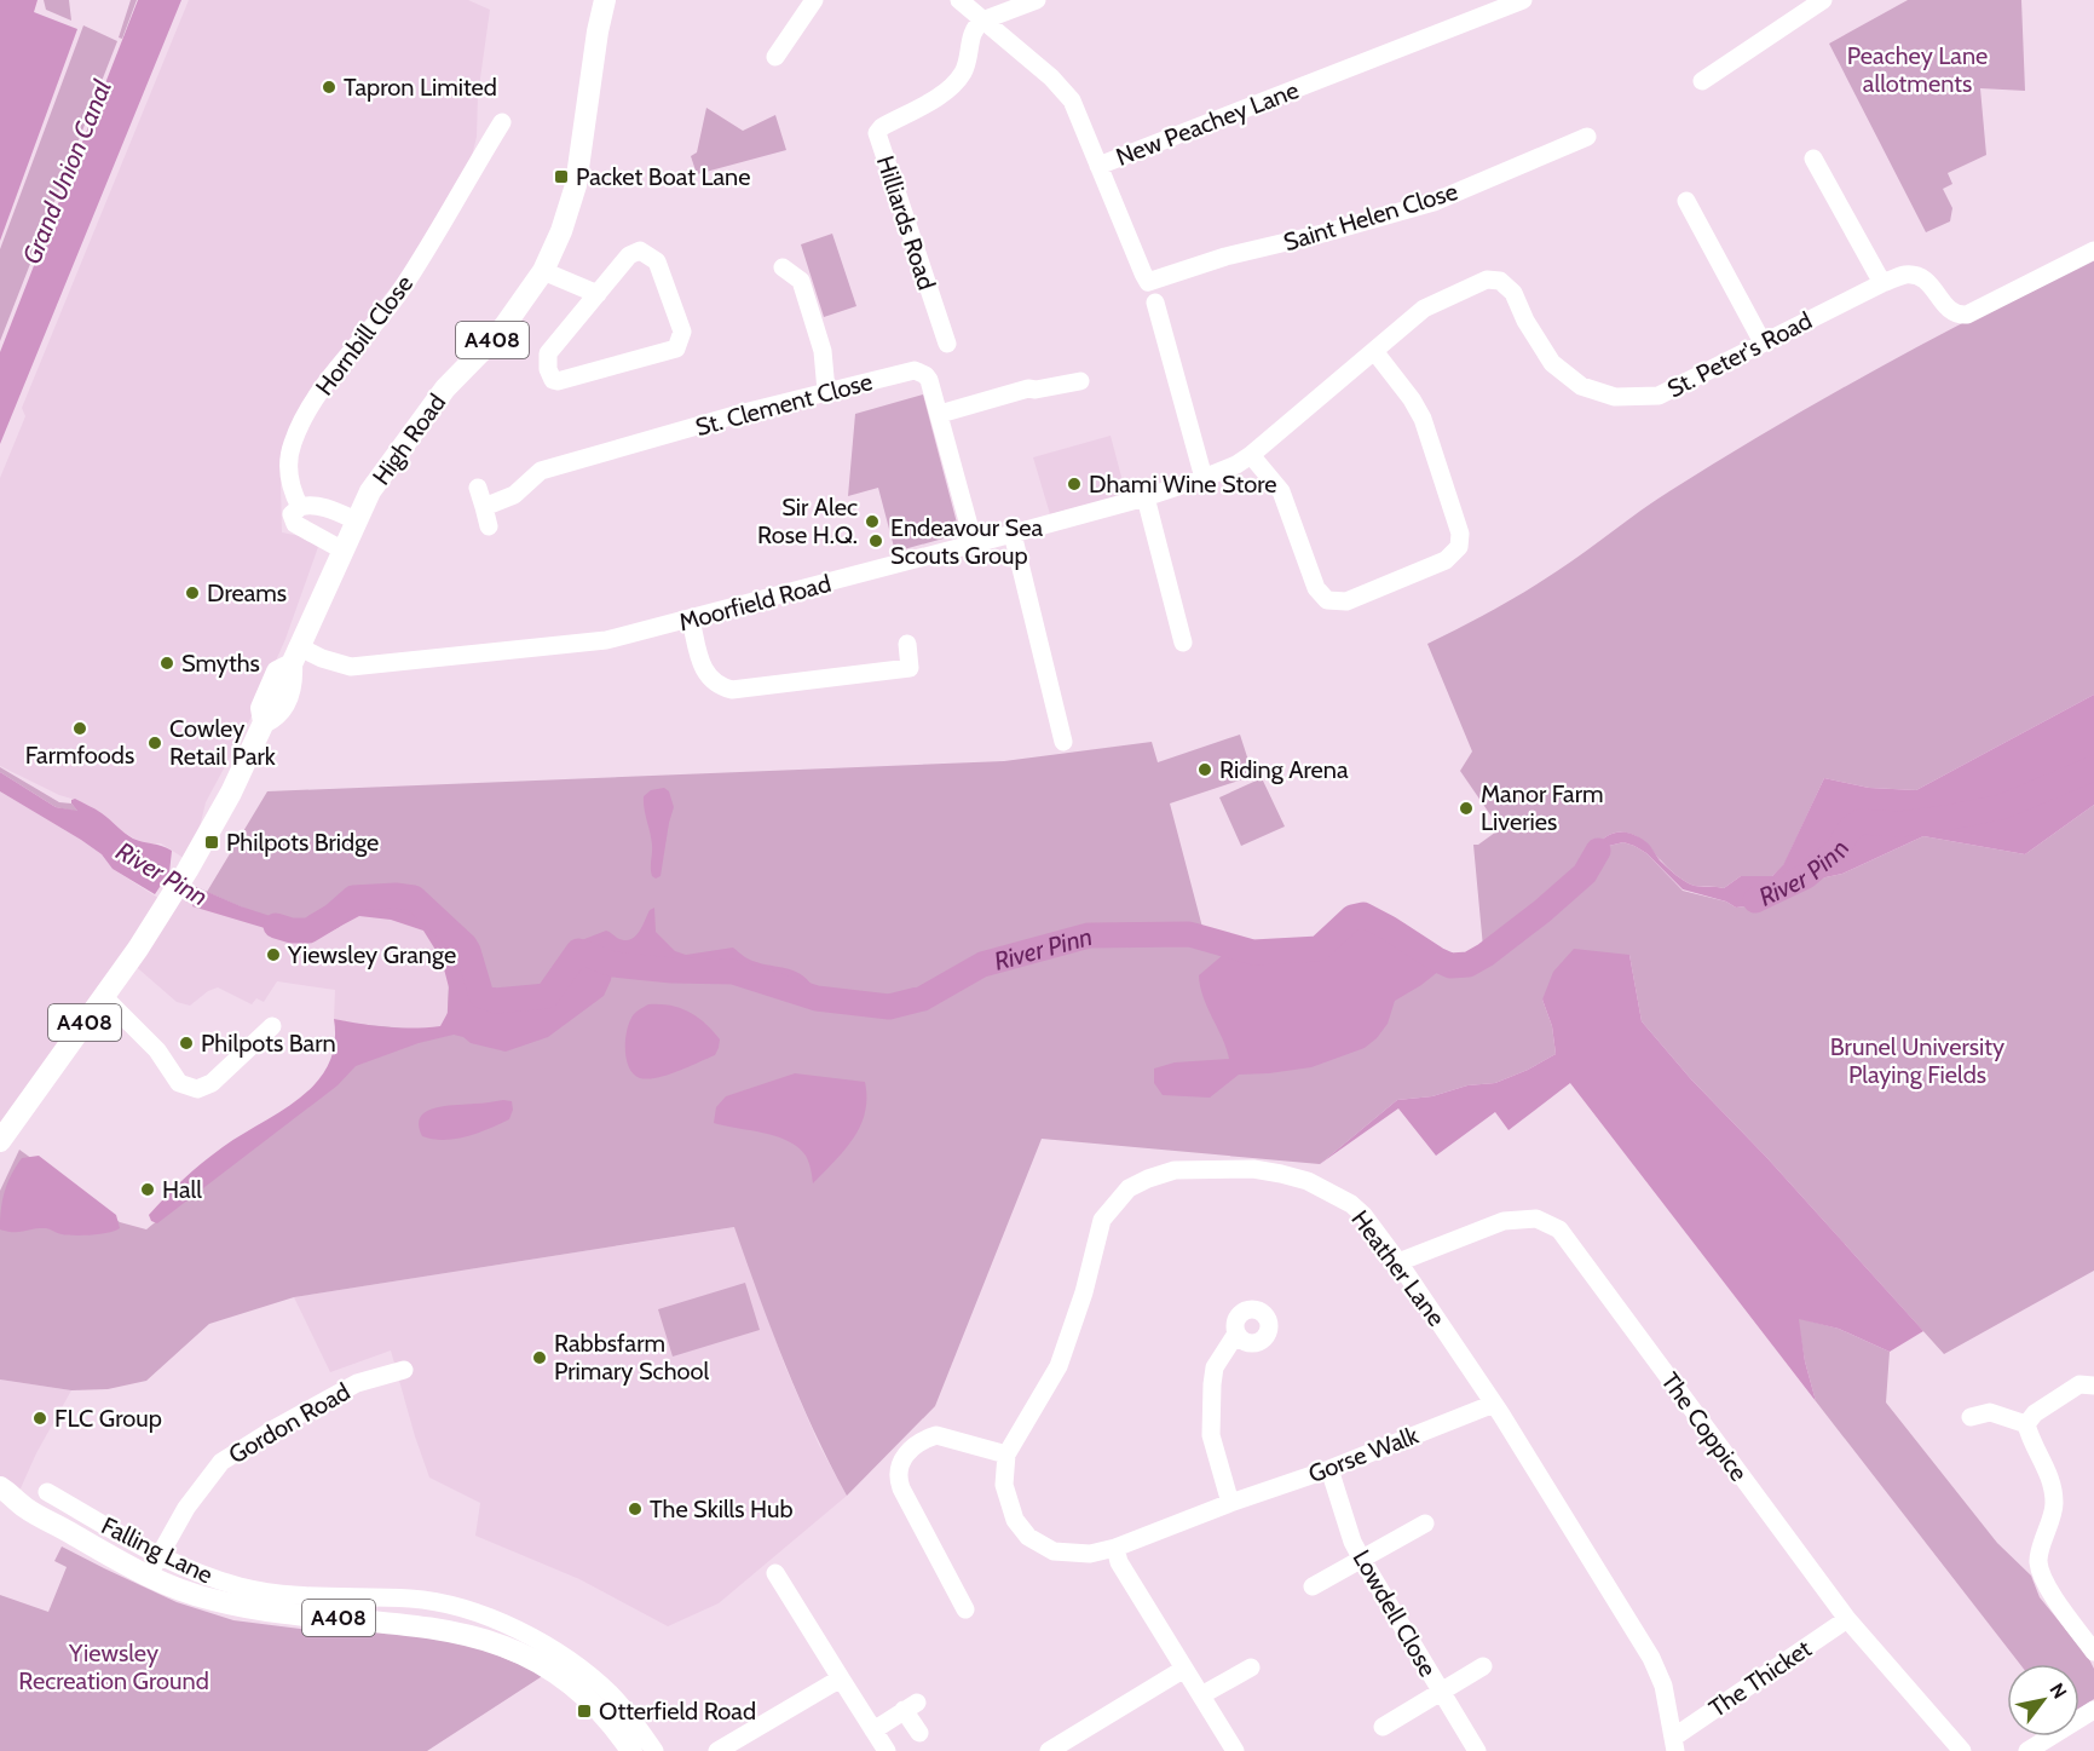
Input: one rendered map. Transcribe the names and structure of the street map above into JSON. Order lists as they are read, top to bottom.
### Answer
{
  "streets": {
    "main road": ["A408", "High Road", "Falling Lane"],
    "street": [
      "New Peachey Lane",
      "Saint Helen Close",
      "Hilliards Road",
      "Hornbill Close",
      "St. Peter's Road",
      "St. Clement Close",
      "Moorfield Road",
      "Heather Lane",
      "Gordon Road",
      "The Coppice",
      "Gorse Walk",
      "Lowdell Close",
      "The Thicket"
    ]
  },
  "crossings": [
    ["New Peachey Lane", "Saint Helen Close"],
    ["New Peachey Lane", "Hilliards Road"],
    ["Hornbill Close", "High Road"],
    ["A408", "High Road"],
    ["St. Peter's Road", "Moorfield Road"],
    ["St. Clement Close", "Moorfield Road"],
    ["High Road", "Moorfield Road"],
    ["Heather Lane", "The Coppice"],
    ["Heather Lane", "Gorse Walk"],
    ["Heather Lane", "The Thicket"],
    ["Gordon Road", "Falling Lane"],
    ["The Coppice", "The Thicket"],
    ["Gorse Walk", "Lowdell Close"]
  ],
  "water": ["Grand Union Canal", "River Pinn"],
  "parks": ["Peachey Lane allotments", "Brunel University Playing Fields", "Yiewsley Recreation Ground"],
  "places": {
    "other": [
      "Tapron Limited",
      "Dhami Wine Store",
      "Sir Alec Rose H.Q.",
      "Endeavour Sea Scouts Group",
      "Dreams",
      "Smyths",
      "Farmfoods",
      "Cowley Retail Park",
      "Riding Arena",
      "Manor Farm Liveries",
      "Yiewsley Grange",
      "Philpots Barn",
      "Hall",
      "Rabbsfarm Primary School",
      "FLC Group",
      "The Skills Hub"
    ],
    "transit": ["Packet Boat Lane", "Philpots Bridge", "Otterfield Road"]
  },
  "north": "top right"
}
